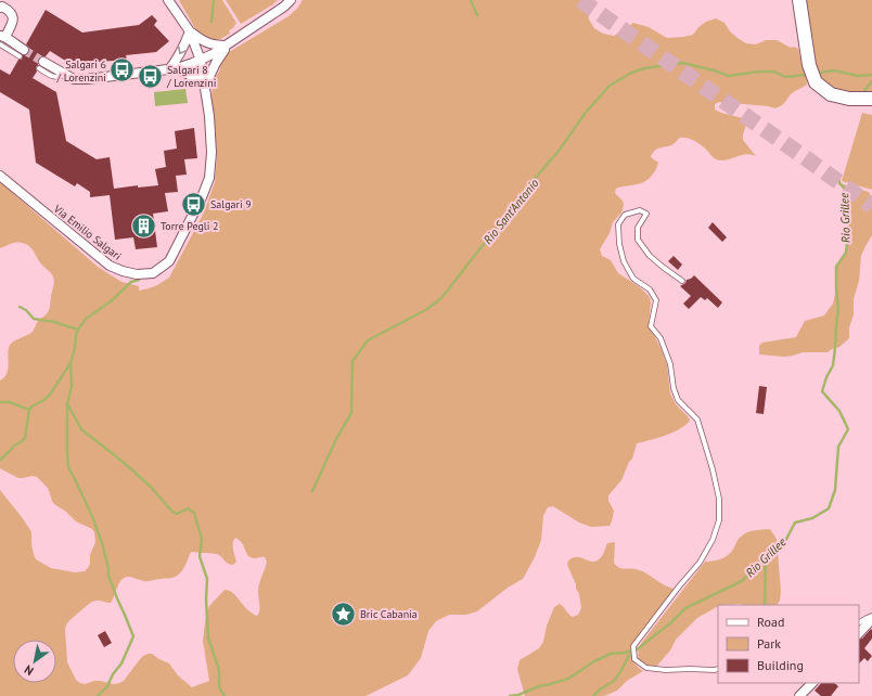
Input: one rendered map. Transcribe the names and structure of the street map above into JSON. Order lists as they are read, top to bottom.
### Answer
{
  "streets": {
    "street": ["Via Emilio Salgari"]
  },
  "water": ["Rio Sant'Antonio", "Rio Grillee"],
  "places": {
    "bus stop": ["Salgari 6 / Lorenzini", "Salgari 8 / Lorenzini", "Salgari 9"],
    "building": ["Torre Pegli 2"],
    "place": ["Bric Cabania"]
  },
  "legend": ["Road", "Park", "Building"],
  "north": "bottom left"
}
